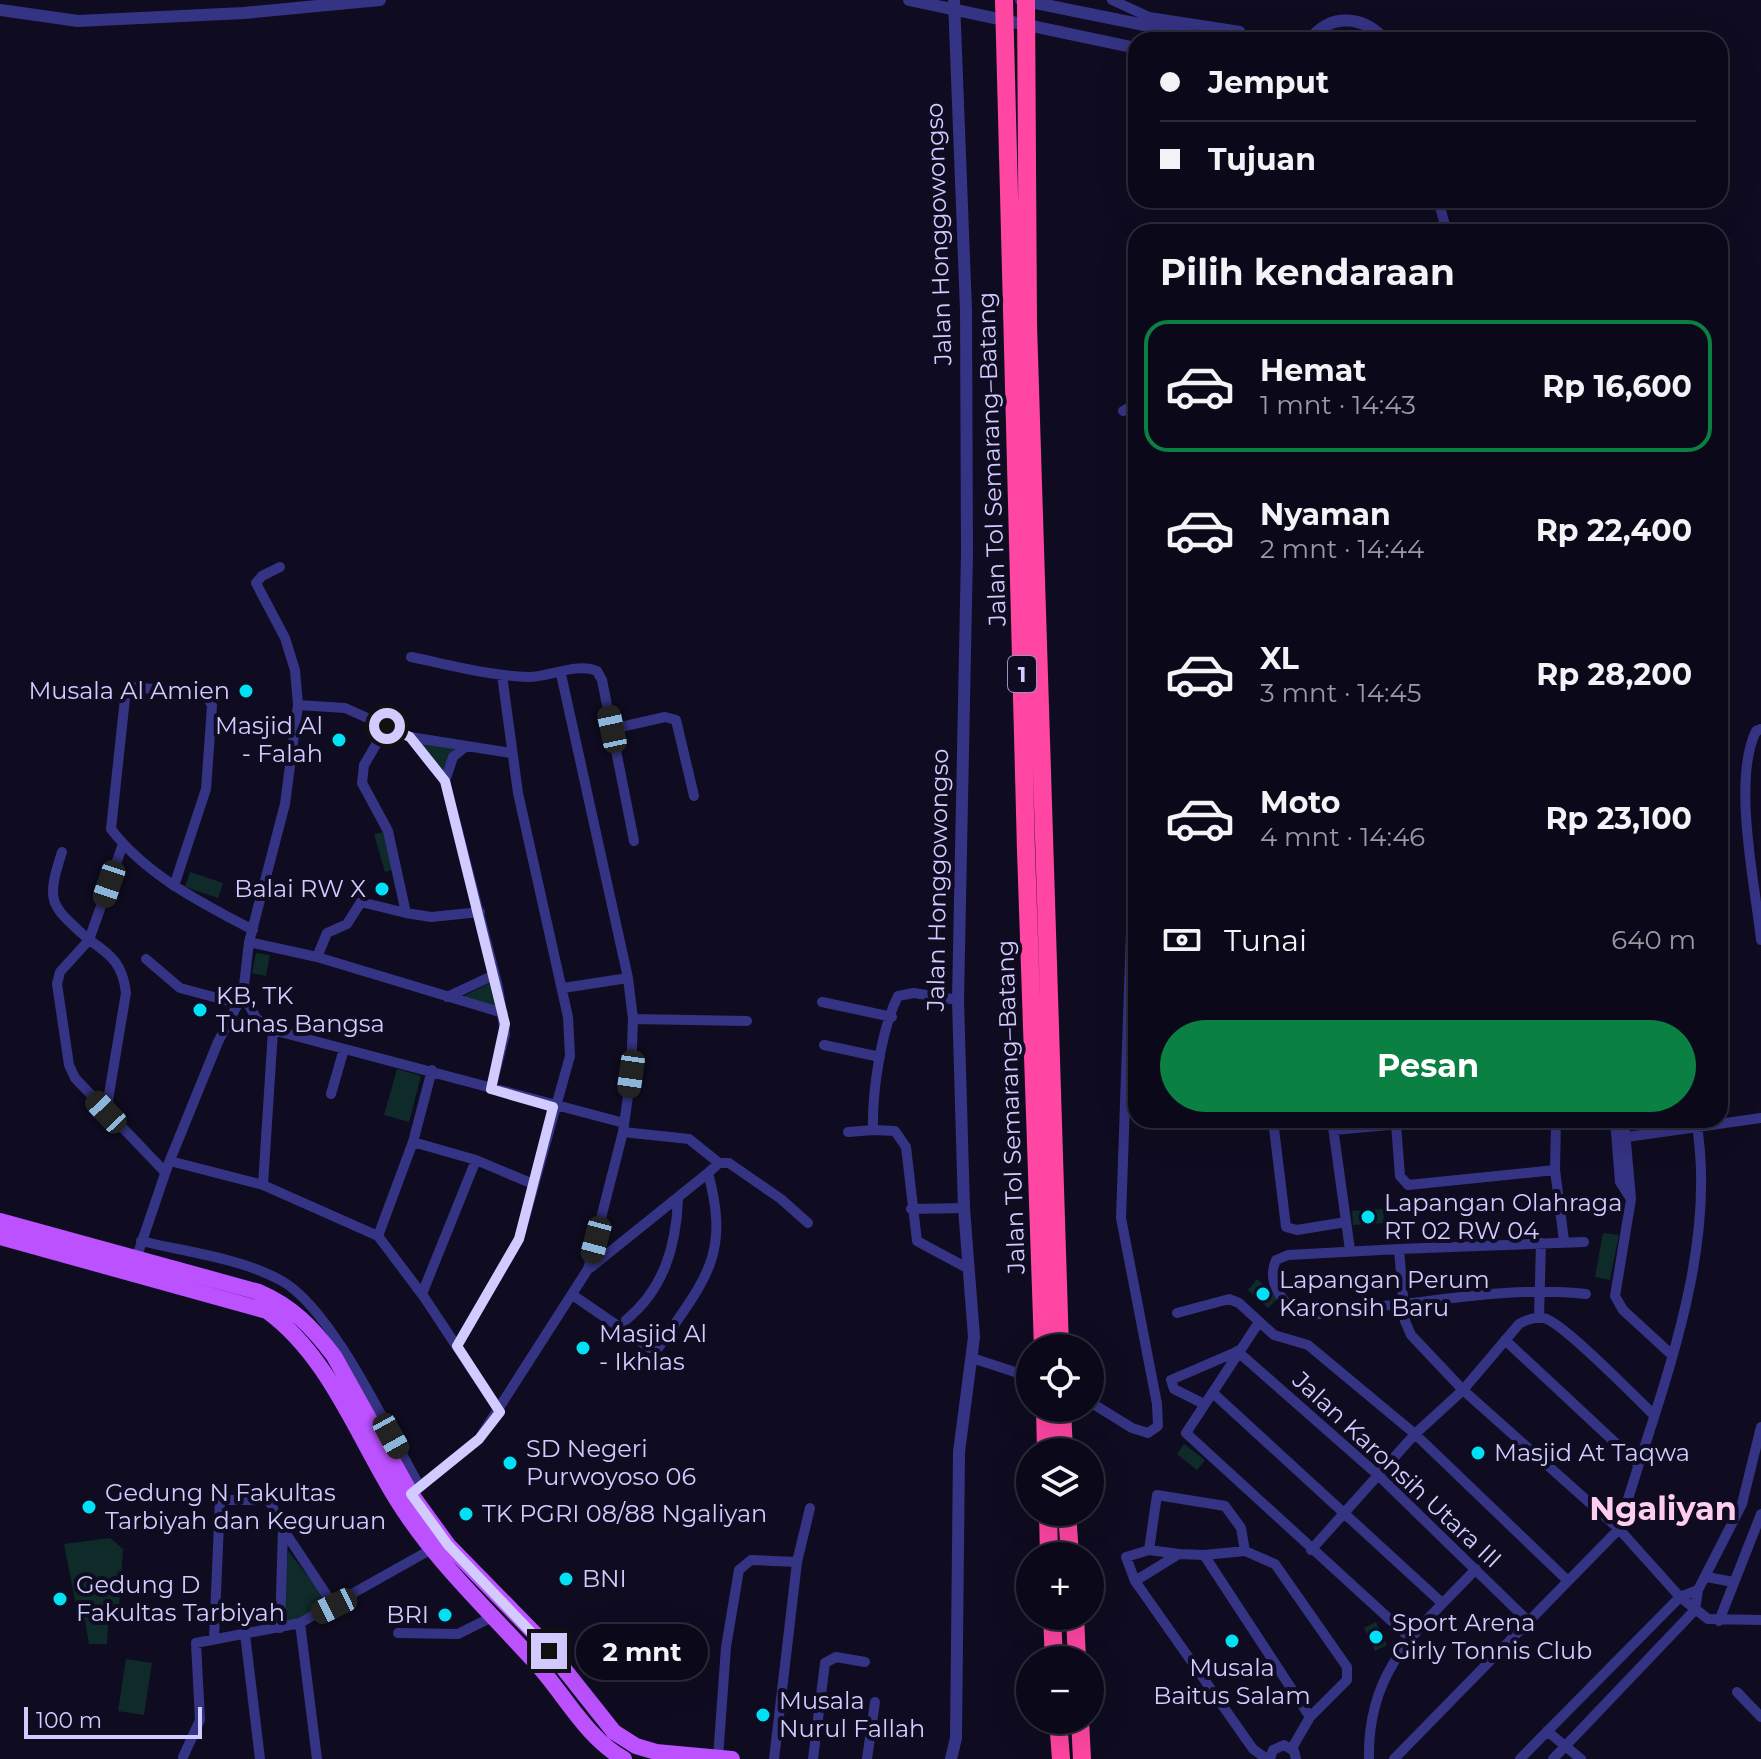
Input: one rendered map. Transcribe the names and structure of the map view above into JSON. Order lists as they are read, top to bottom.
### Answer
{
  "streets": {
    "highway": ["Jalan Tol Semarang–Batang", "1"],
    "street": ["Jalan Honggowongso", "Jalan Karonsih Utara III"]
  },
  "districts": ["Ngaliyan"],
  "places": [
    "Musala Al Amien",
    "Masjid Al - Falah",
    "Balai RW X",
    "KB, TK Tunas Bangsa",
    "Lapangan Olahraga RT 02 RW 04",
    "Lapangan Perum Karonsih Baru",
    "Masjid Al - Ikhlas",
    "Masjid At Taqwa",
    "SD Negeri Purwoyoso 06",
    "Gedung N Fakultas Tarbiyah dan Keguruan",
    "TK PGRI 08/88 Ngaliyan",
    "BNI",
    "Gedung D Fakultas Tarbiyah",
    "BRI",
    "Sport Arena Girly Tonnis Club",
    "Musala Baitus Salam",
    "Musala Nurul Fallah"
  ],
  "scale_bar": "100 m",
  "page": {
    "banner": ["Jemput", "Tujuan"],
    "heading": "Pilih kendaraan",
    "list": [
      {
        "name": "Hemat",
        "note": "1 mnt · 14:43",
        "value": "Rp 16,600"
      },
      {
        "name": "Nyaman",
        "note": "2 mnt · 14:44",
        "value": "Rp 22,400"
      },
      {
        "name": "XL",
        "note": "3 mnt · 14:45",
        "value": "Rp 28,200"
      },
      {
        "name": "Moto",
        "note": "4 mnt · 14:46",
        "value": "Rp 23,100"
      }
    ],
    "pay": ["Tunai", "640 m"],
    "buttons": "Pesan",
    "map_buttons": ["+", "−"],
    "bubble": "2 mnt",
    "scale": "100 m"
  }
}
